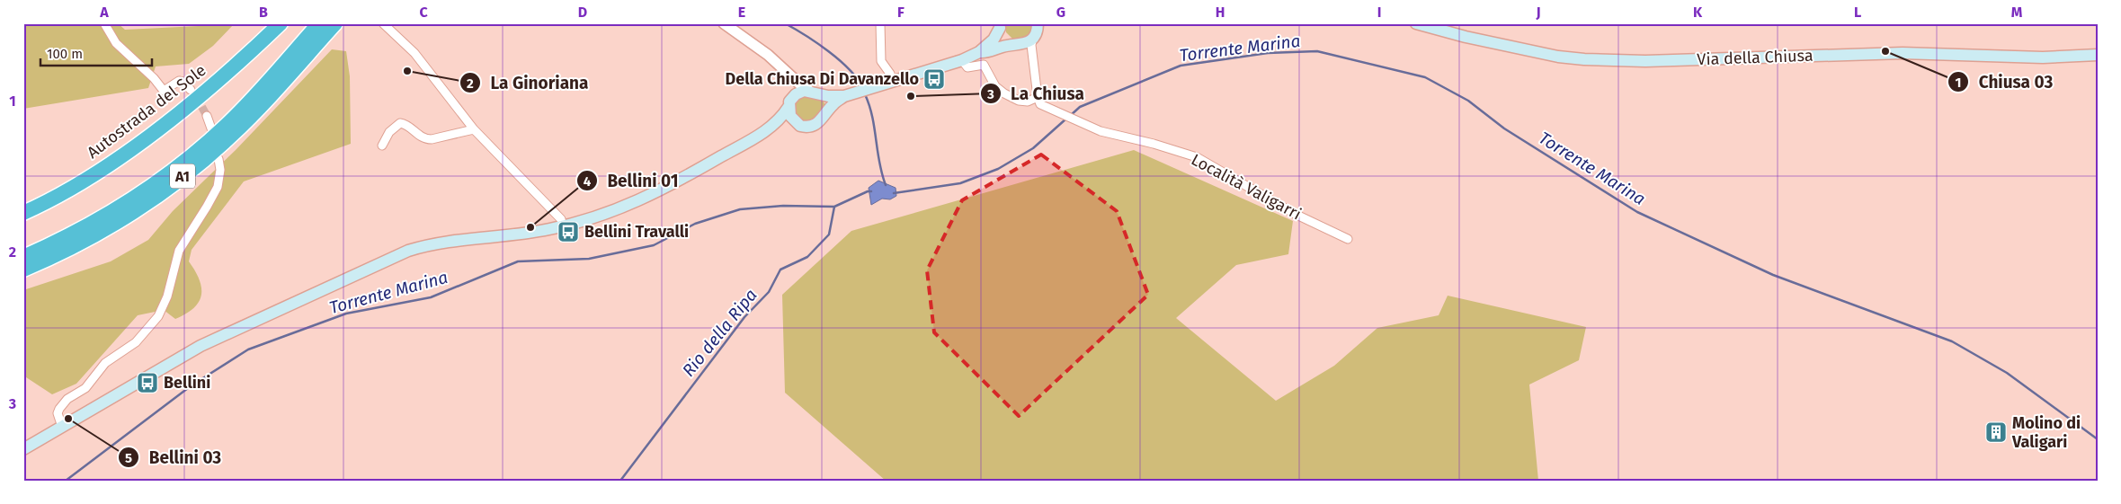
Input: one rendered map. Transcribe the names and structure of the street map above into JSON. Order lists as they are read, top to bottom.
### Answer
{
  "streets": {
    "highway": ["Autostrada del Sole", "A1"],
    "main road": ["Via della Chiusa"],
    "street": ["Località Valigarri"]
  },
  "water": ["Torrente Marina", "Rio della Ripa"],
  "places": {
    "other": [
      "Chiusa 03",
      "La Ginoriana",
      "La Chiusa",
      "Bellini 01",
      "Bellini 03"
    ],
    "bus stop": ["Della Chiusa Di Davanzello", "Bellini Travalli", "Bellini"],
    "building": ["Molino di Valigari"]
  },
  "scale_bar": "100 m",
  "grid": {
    "columns": [
      "A",
      "B",
      "C",
      "D",
      "E",
      "F",
      "G",
      "H",
      "I",
      "J",
      "K",
      "L",
      "M"
    ],
    "rows": ["1", "2", "3"]
  }
}
